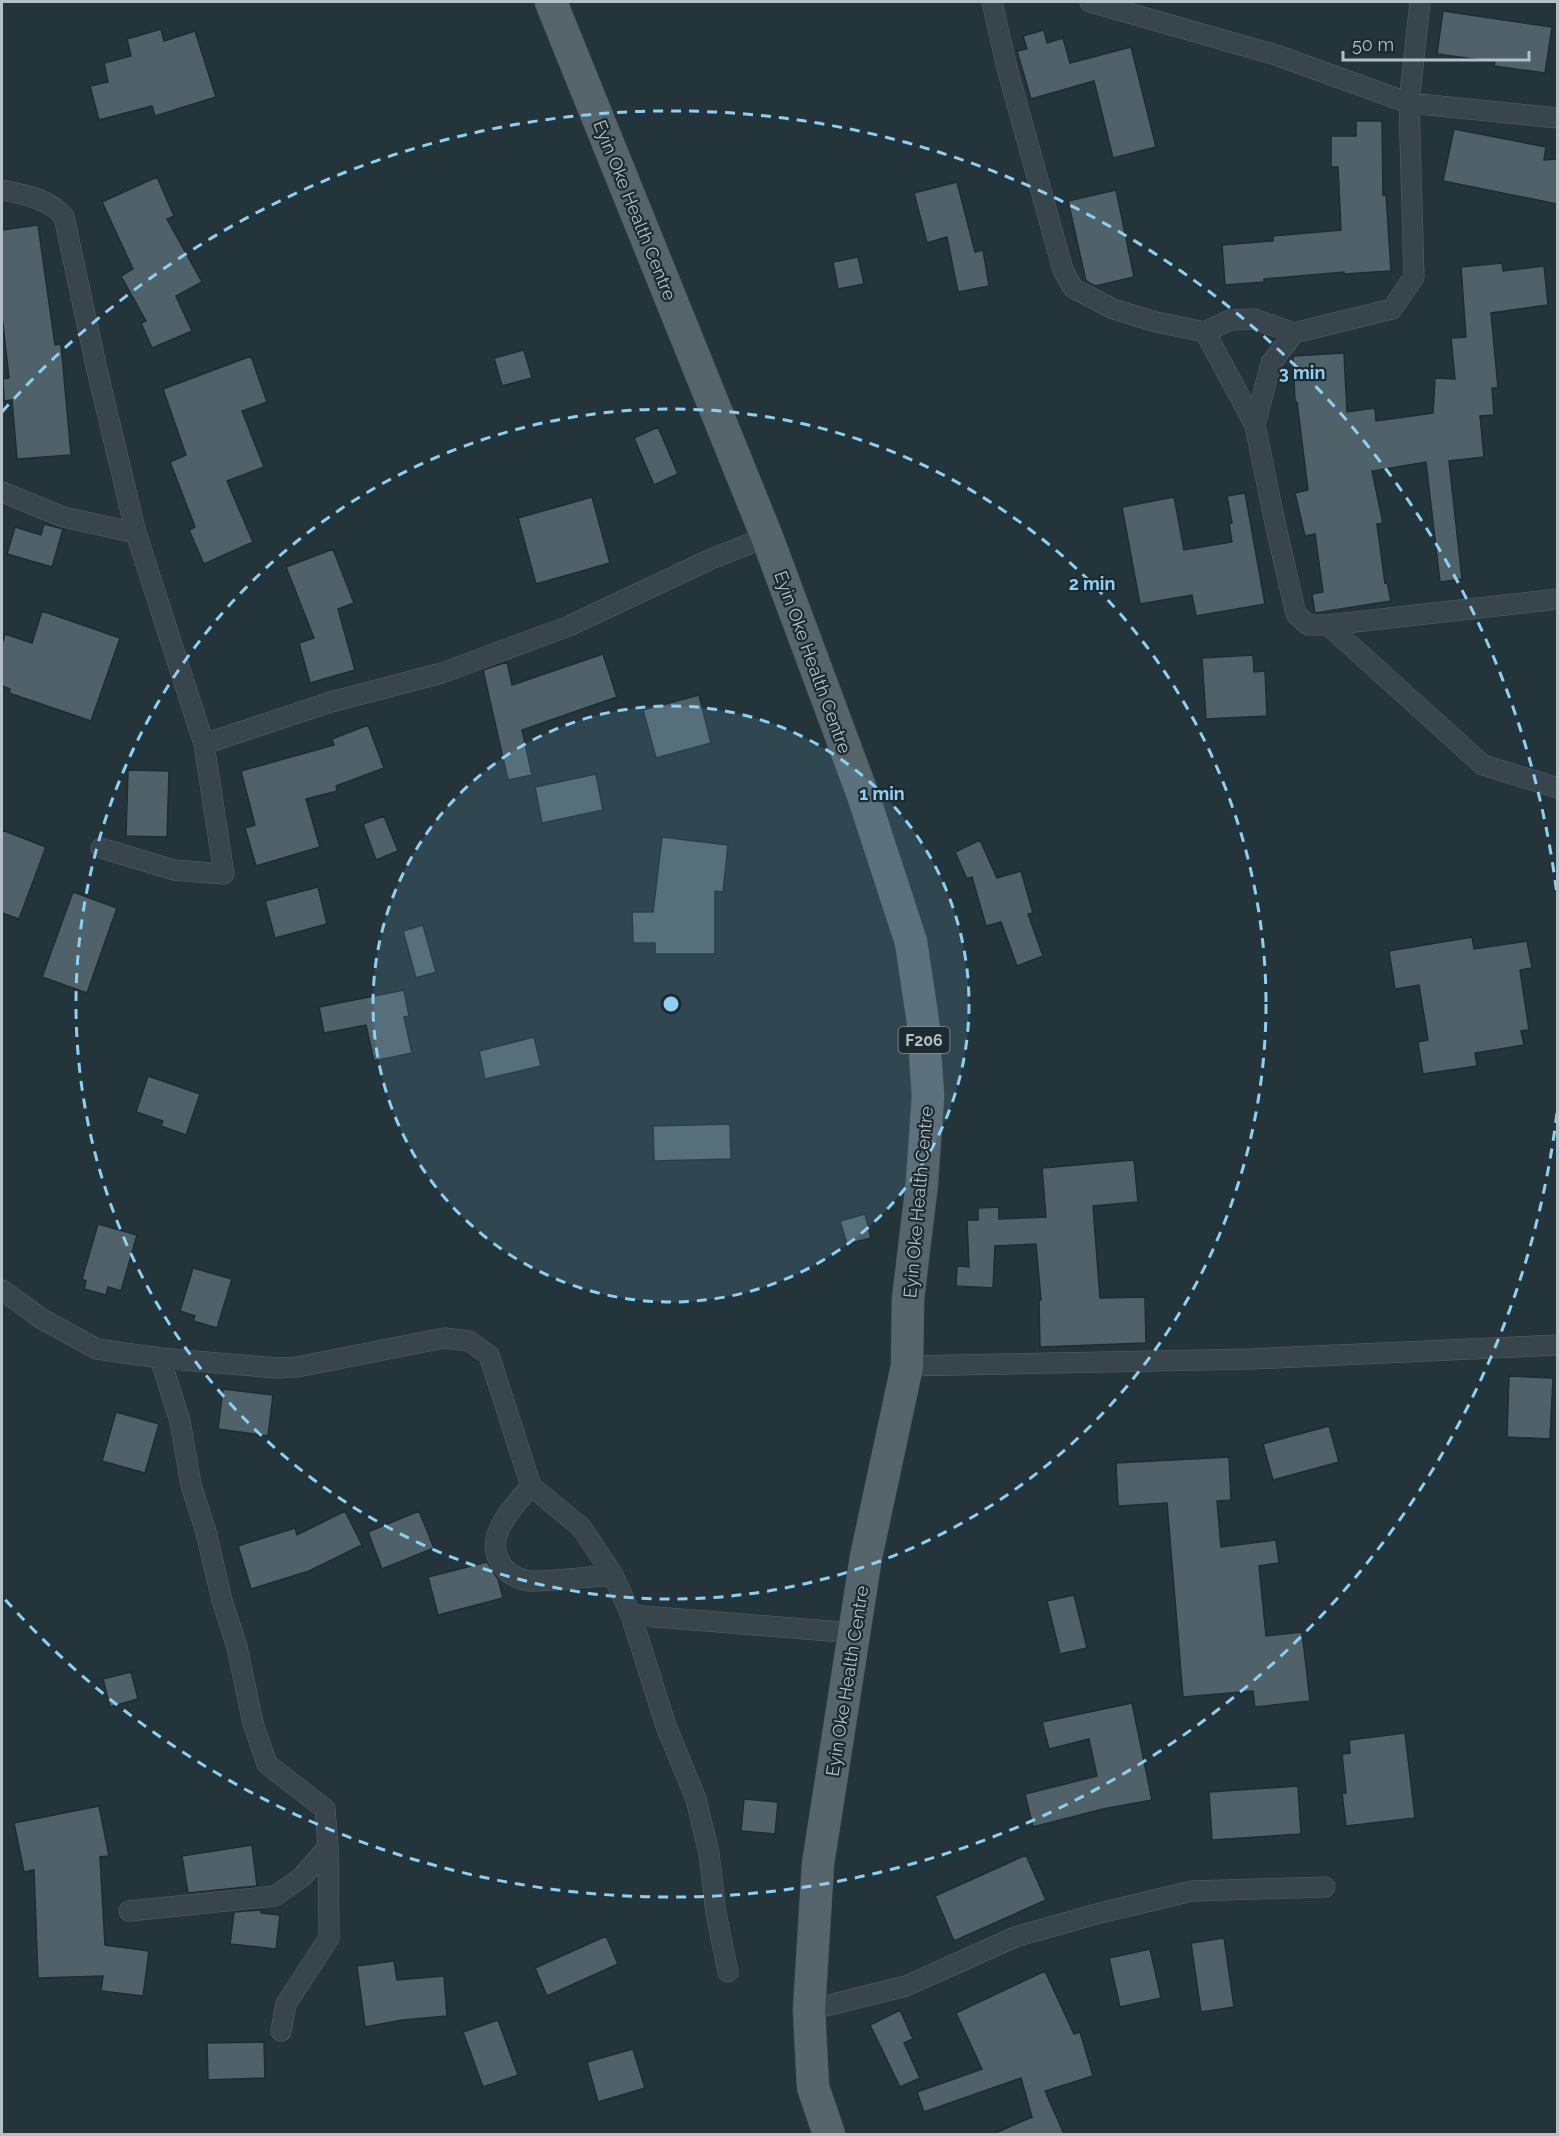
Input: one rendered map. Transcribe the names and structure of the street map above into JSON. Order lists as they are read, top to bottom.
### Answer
{
  "streets": {
    "main road": ["Eyin Oke Health Centre", "F206"]
  },
  "scale_bar": "50 m",
  "rings": ["3 min", "2 min", "1 min"]
}
